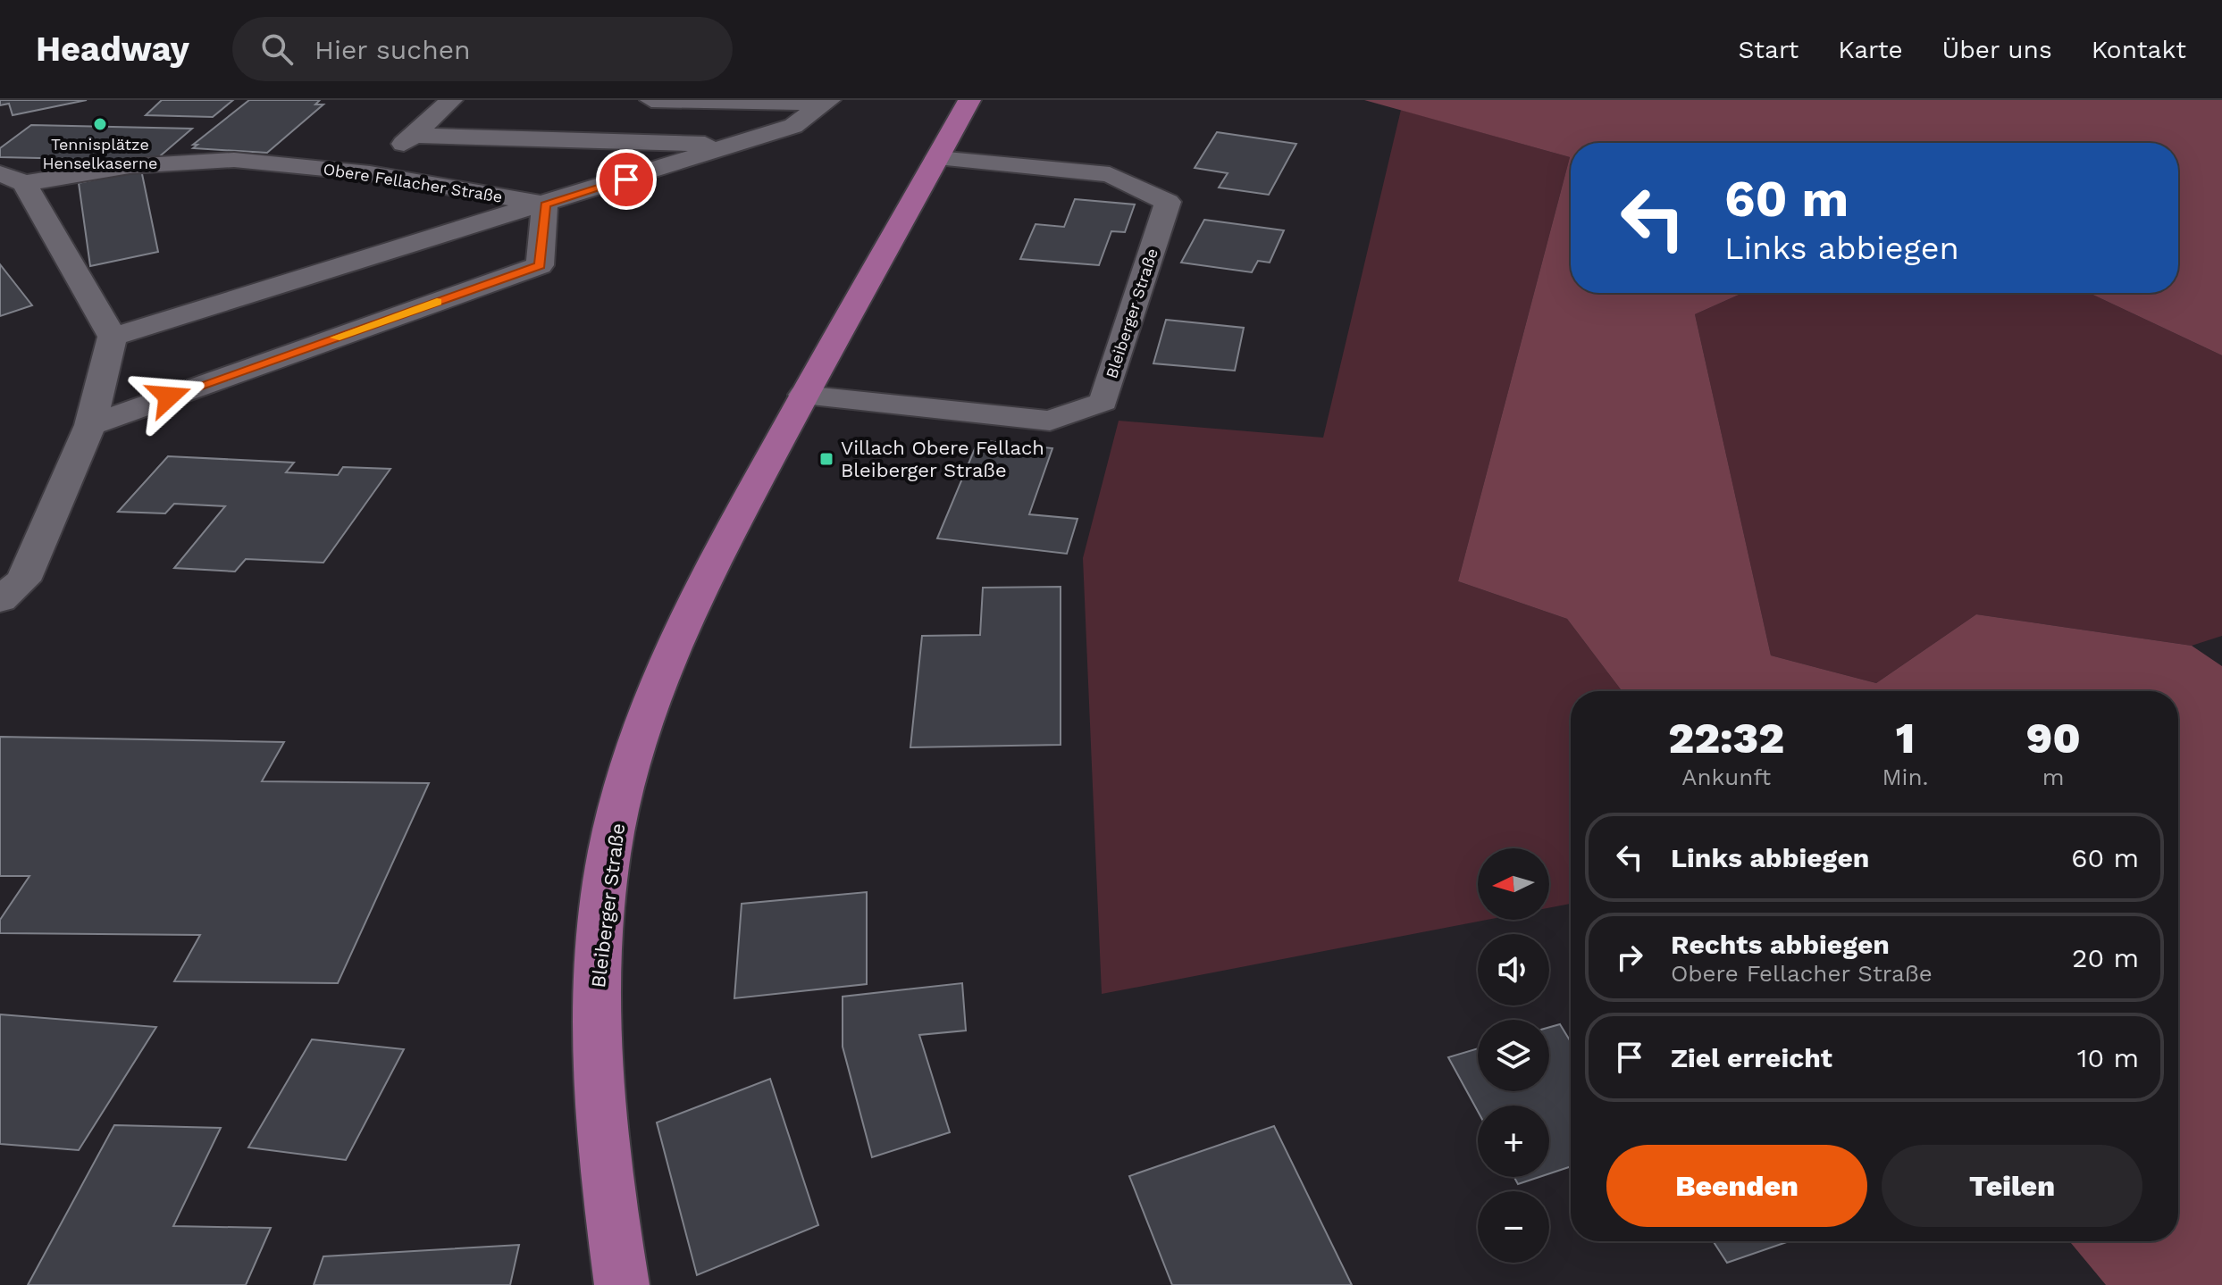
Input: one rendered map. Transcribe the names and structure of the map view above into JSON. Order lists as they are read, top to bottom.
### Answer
{
  "streets": {
    "main road": ["Bleiberger Straße"],
    "street": ["Obere Fellacher Straße"]
  },
  "places": {
    "other": ["Tennisplätze Henselkaserne"],
    "transit": ["Villach Obere Fellach Bleiberger Straße"]
  },
  "north": "left",
  "page": {
    "header": "Headway",
    "search": "Hier suchen",
    "nav": [
      "Start",
      "Karte",
      "Über uns",
      "Kontakt"
    ],
    "turn": ["60 m", "Links abbiegen"],
    "eta": [
      "22:32",
      "Ankunft",
      "1",
      "Min.",
      "90",
      "m"
    ],
    "list": [
      {
        "name": "Links abbiegen",
        "value": "60 m"
      },
      {
        "name": "Rechts abbiegen",
        "note": "Obere Fellacher Straße",
        "value": "20 m"
      },
      {
        "name": "Ziel erreicht",
        "value": "10 m"
      }
    ],
    "map_buttons": ["+", "−"],
    "buttons": ["Beenden", "Teilen"]
  }
}
